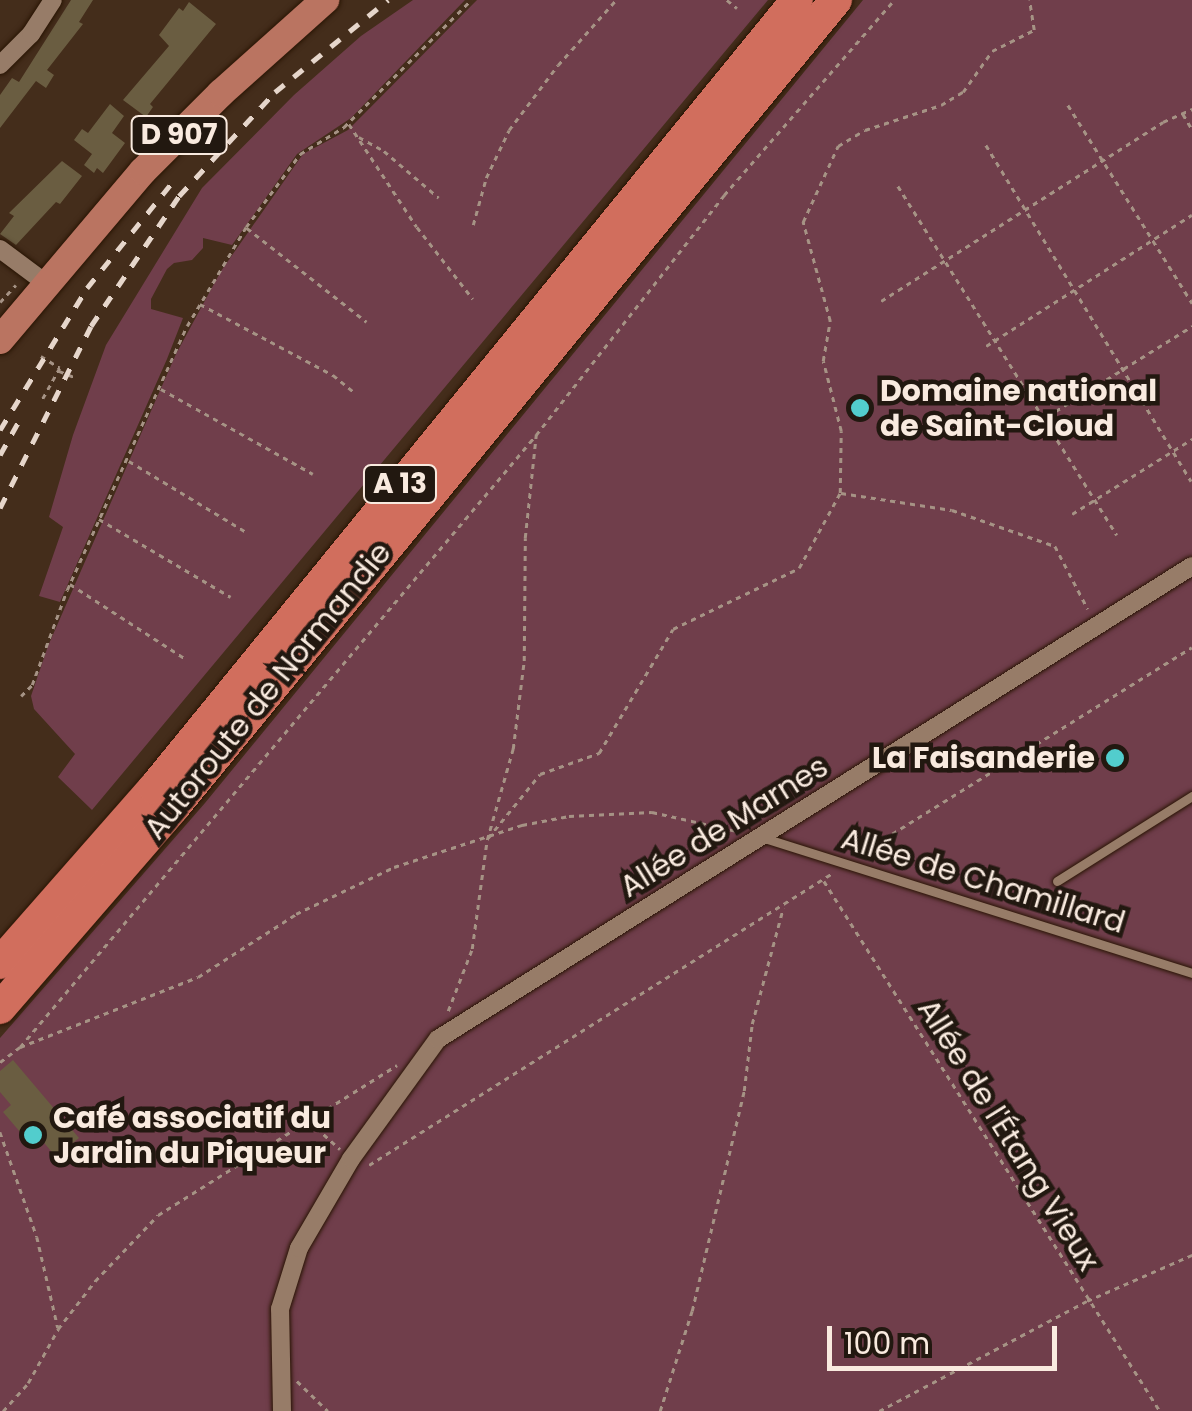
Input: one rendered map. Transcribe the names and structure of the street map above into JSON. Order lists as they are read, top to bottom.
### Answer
{
  "streets": {
    "highway": ["A 13", "Autoroute de Normandie"],
    "main road": ["D 907"],
    "street": ["Allée de Marnes"],
    "lane": ["Allée de Chamillard"],
    "path": ["Allée de l'Étang Vieux"]
  },
  "crossings": [
    ["Allée de Marnes", "Allée de Chamillard"]
  ],
  "places": ["Domaine national de Saint-Cloud", "La Faisanderie", "Café associatif du Jardin du Piqueur"],
  "scale_bar": "100 m"
}
